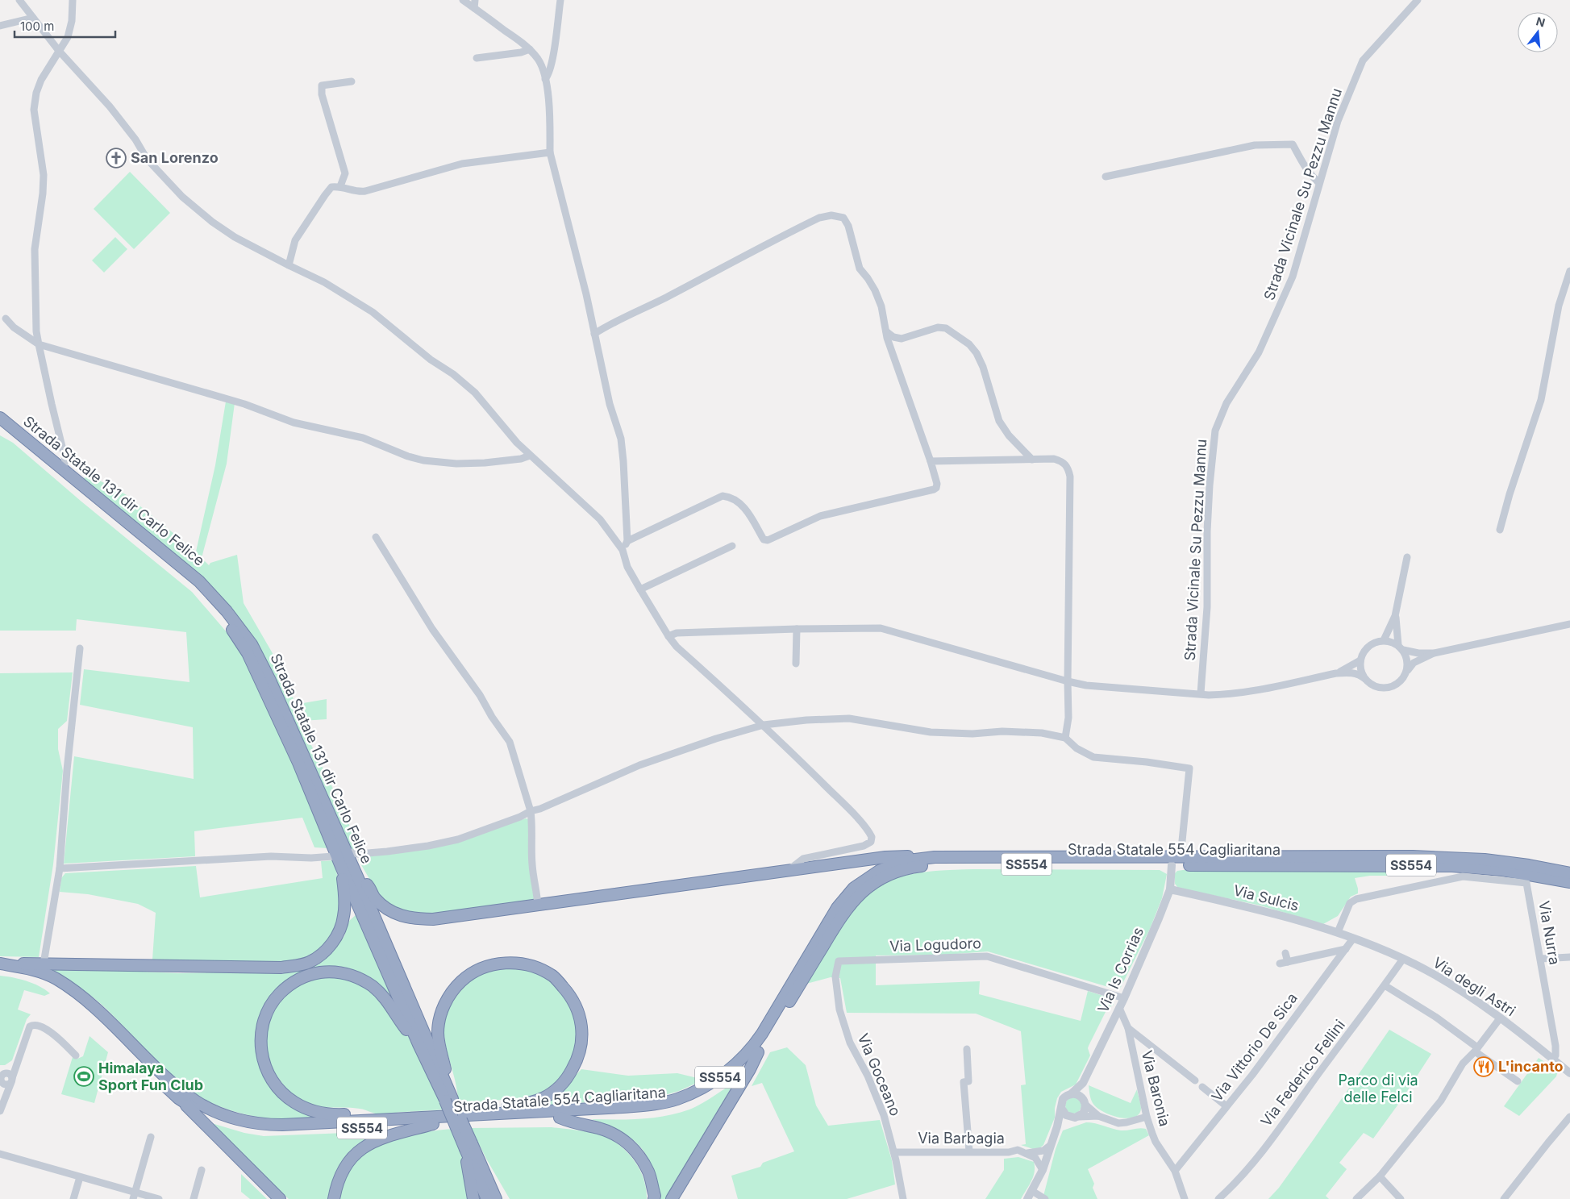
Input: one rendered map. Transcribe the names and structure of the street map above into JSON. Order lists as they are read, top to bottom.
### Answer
{
  "streets": {
    "highway": ["Strada Statale 131 dir Carlo Felice", "Strada Statale 554 Cagliaritana", "SS554"],
    "street": [
      "Strada Vicinale Su Pezzu Mannu",
      "Via Sulcis",
      "Via Nurra",
      "Via Logudoro",
      "Via Is Corrias",
      "Via degli Astri",
      "Via Vittorio De Sica",
      "Via Federico Fellini",
      "Via Goceano",
      "Via Baronia",
      "Via Barbagia"
    ]
  },
  "crossings": [
    ["Strada Statale 554 Cagliaritana", "SS554"],
    ["Strada Statale 554 Cagliaritana", "Via Is Corrias"],
    ["Via Sulcis", "Via Nurra"],
    ["Via Sulcis", "Via Is Corrias"],
    ["Via Sulcis", "Via degli Astri"],
    ["Via Sulcis", "Via Vittorio De Sica"],
    ["Via Nurra", "Via degli Astri"],
    ["Via Logudoro", "Via Is Corrias"],
    ["Via Logudoro", "Via Goceano"],
    ["Via Is Corrias", "Via Baronia"],
    ["Via degli Astri", "Via Vittorio De Sica"],
    ["Via degli Astri", "Via Federico Fellini"],
    ["Via Vittorio De Sica", "Via Baronia"],
    ["Via Goceano", "Via Barbagia"]
  ],
  "parks": ["Parco di via delle Felci"],
  "places": {
    "church": ["San Lorenzo"],
    "restaurant": ["L'incanto"],
    "sports": ["Himalaya Sport Fun Club"]
  },
  "scale_bar": "100 m",
  "north": "top"
}
